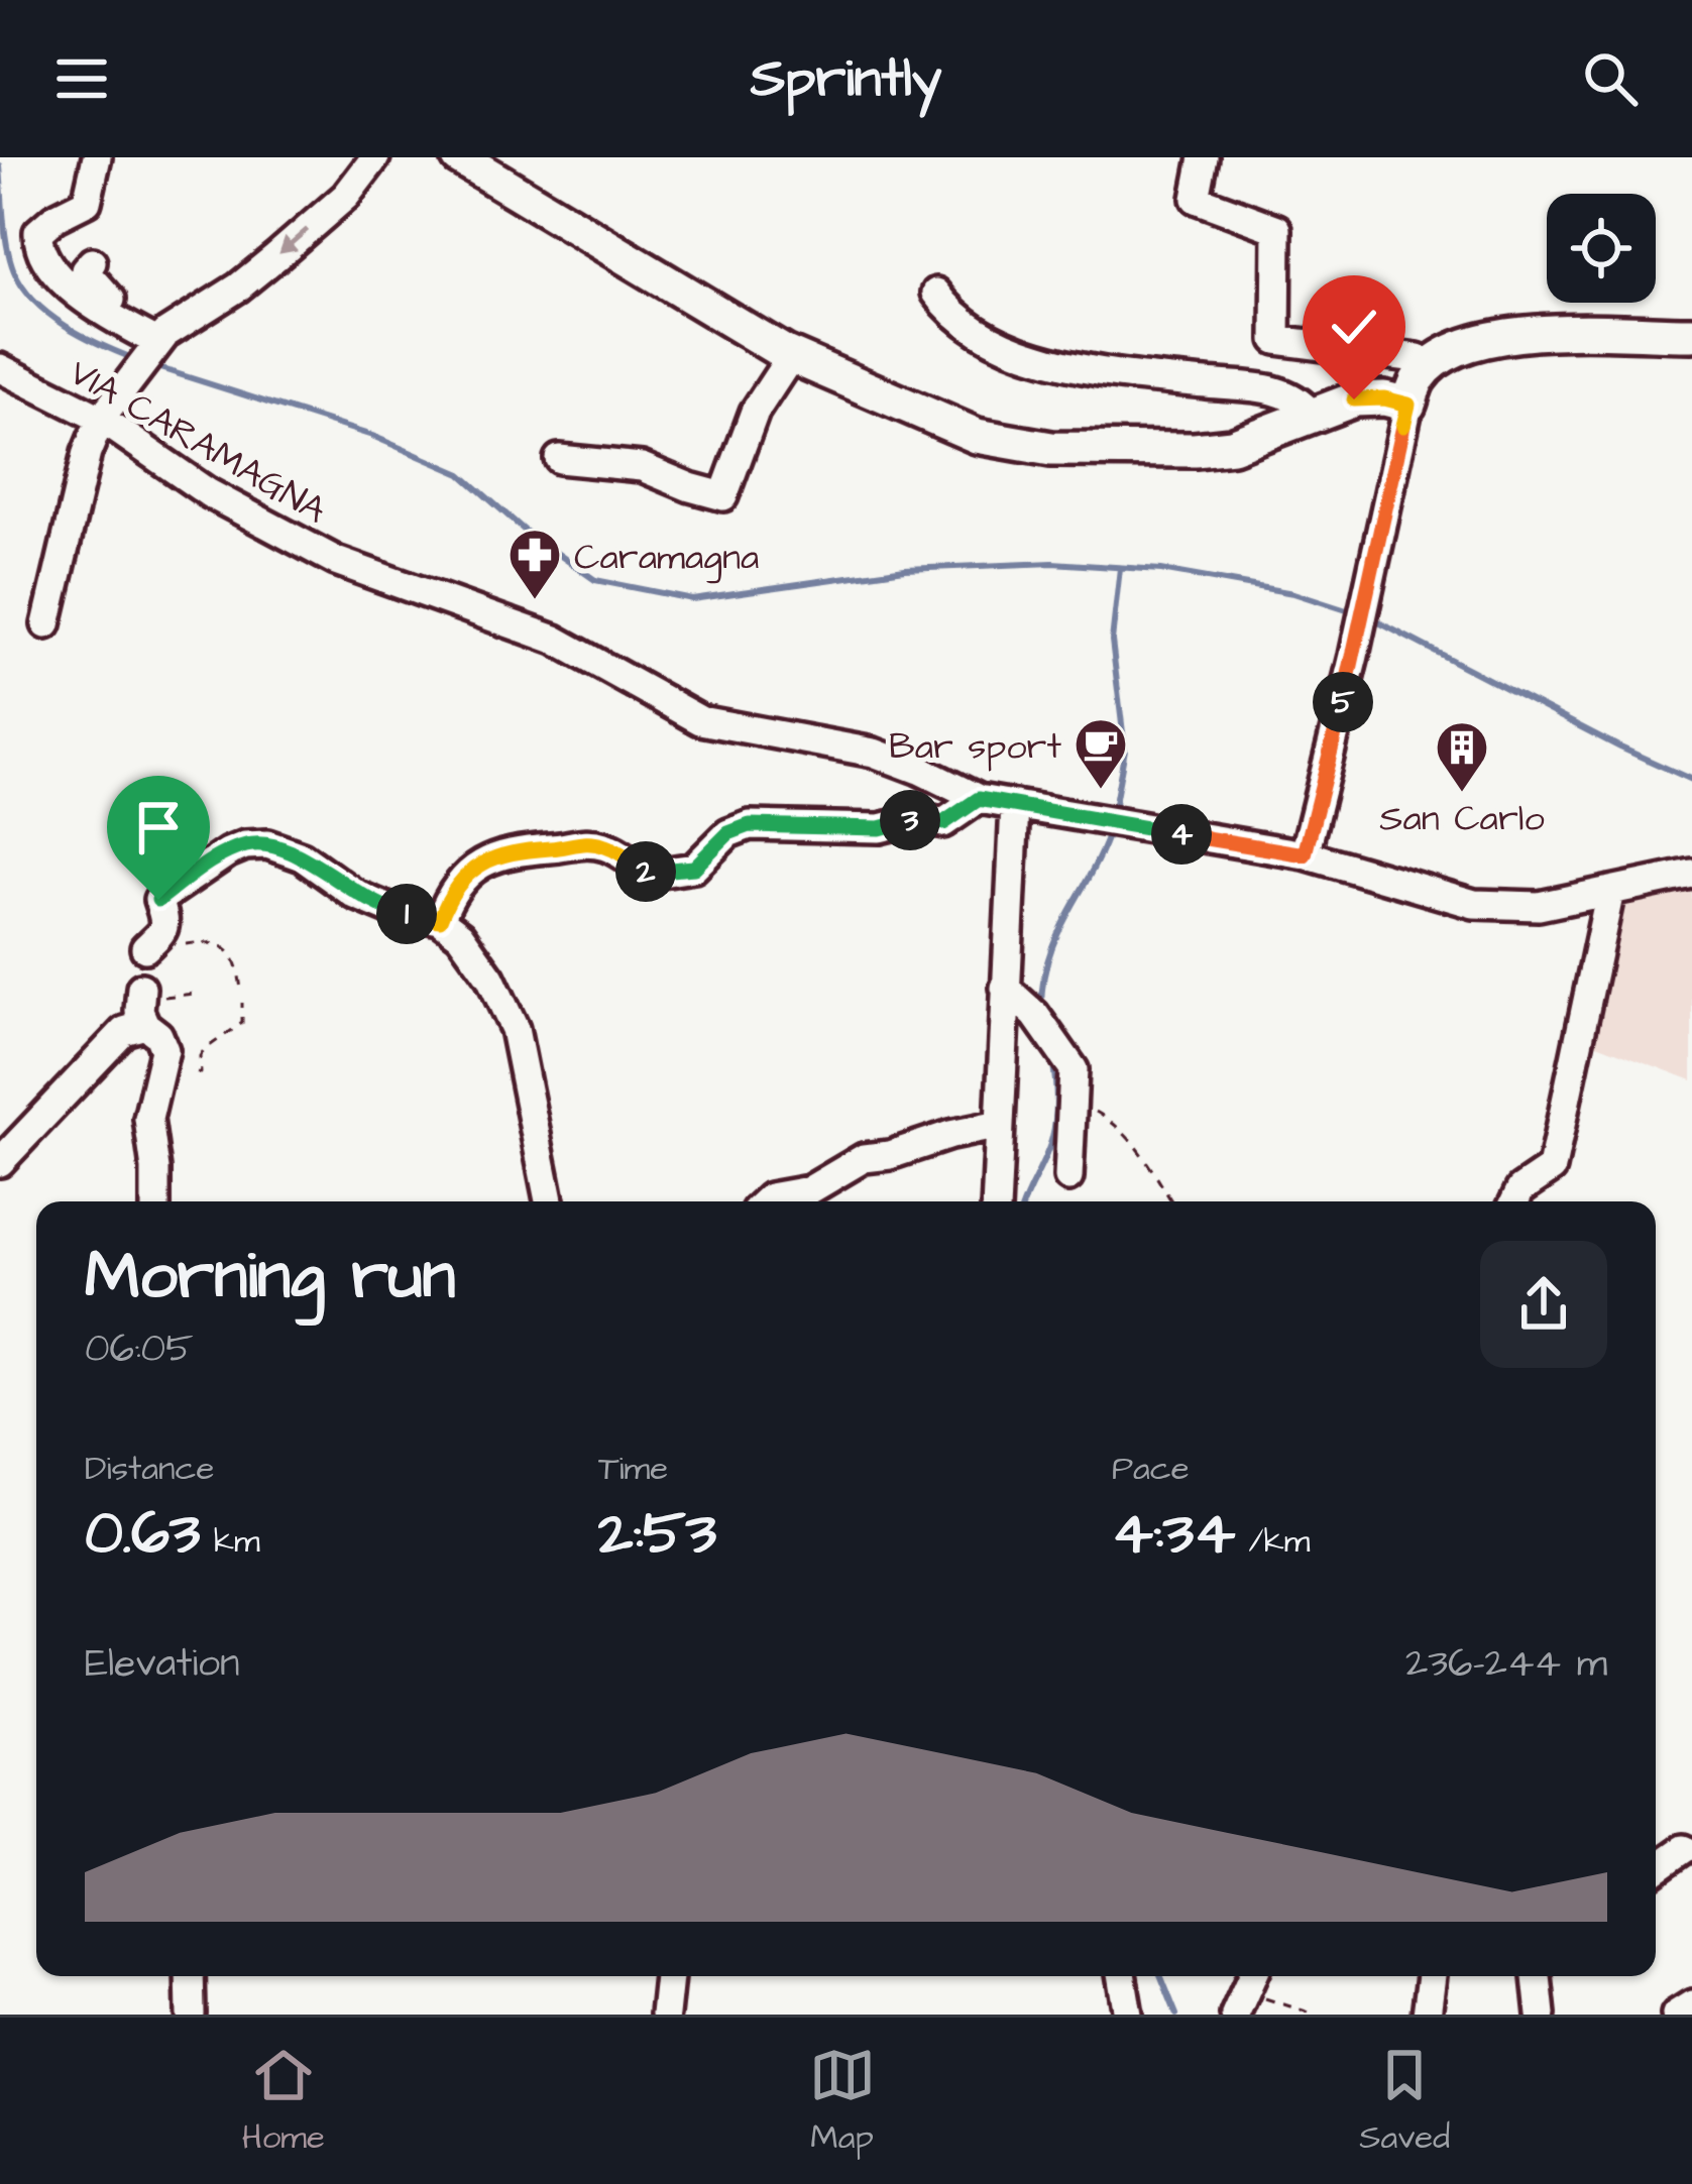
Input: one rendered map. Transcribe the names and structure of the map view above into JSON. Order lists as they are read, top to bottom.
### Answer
{
  "streets": {
    "street": ["VIA CARAMAGNA"]
  },
  "places": {
    "pharmacy": ["Caramagna"],
    "cafe": ["Bar sport"],
    "building": ["San Carlo"]
  },
  "page": {
    "header": "Sprintly",
    "pins": [
      "5",
      "3",
      "4",
      "2",
      "1"
    ],
    "heading": ["Morning run", "06:05"],
    "stats": [
      ["Distance", "0.63 km"],
      ["Time", "2:53"],
      ["Pace", "4:34 /km"]
    ],
    "chart": ["Elevation", "236–244 m"],
    "tabs": ["Home", "Map", "Saved"]
  }
}
